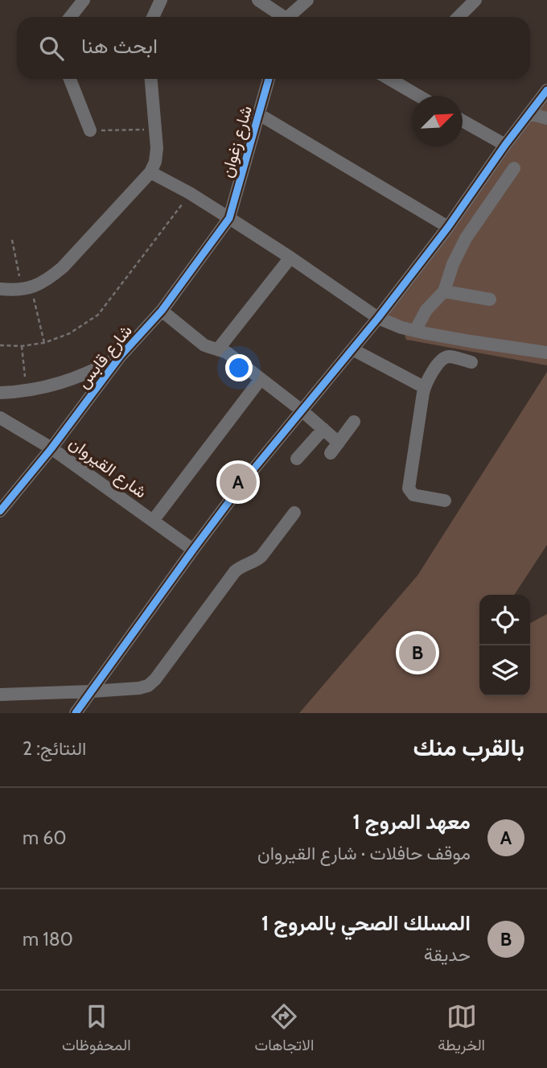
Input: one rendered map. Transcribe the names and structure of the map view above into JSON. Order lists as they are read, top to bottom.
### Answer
{
  "streets": {
    "street": ["شارع زغوان", "شارع قابس", "شارع القيروان"]
  },
  "crossings": [
    ["شارع زغوان", "شارع قابس"],
    ["شارع قابس", "شارع القيروان"]
  ],
  "north": "top right",
  "page": {
    "search": "ابحث هنا",
    "pins": ["A", "B"],
    "heading": ["بالقرب منك", "النتائج: 2"],
    "list": [
      {
        "mark": "A",
        "name": "معهد المروج 1",
        "note": "موقف حافلات · شارع القيروان",
        "value": "60 m"
      },
      {
        "mark": "B",
        "name": "المسلك الصحي بالمروج 1",
        "note": "حديقة",
        "value": "180 m"
      }
    ],
    "nav": ["الخريطة", "الاتجاهات", "المحفوظات"]
  }
}
